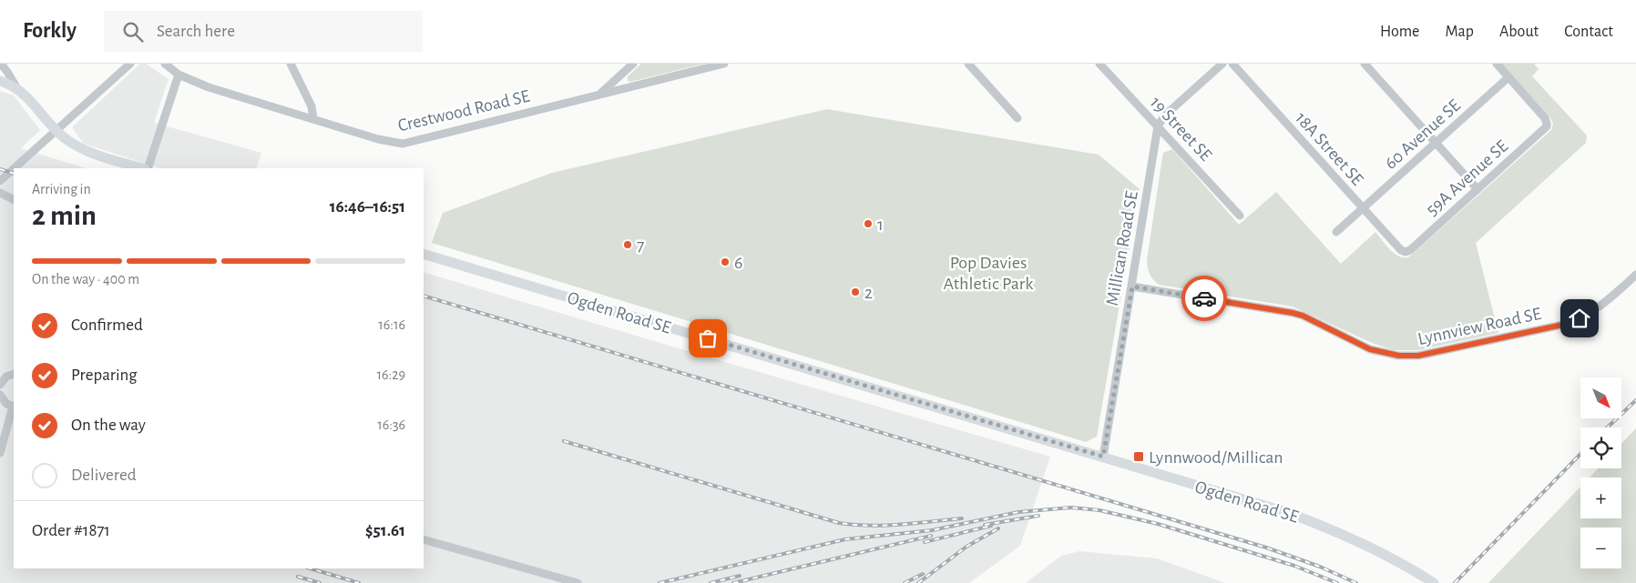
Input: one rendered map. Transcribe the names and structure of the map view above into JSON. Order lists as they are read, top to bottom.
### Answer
{
  "streets": {
    "street": [
      "Crestwood Road SE",
      "19 Street SE",
      "60 Avenue SE",
      "18A Street SE",
      "59A Avenue SE",
      "Millican Road SE",
      "Ogden Road SE",
      "Lynnview Road SE"
    ]
  },
  "crossings": [
    ["19 Street SE", "Millican Road SE"],
    ["60 Avenue SE", "18A Street SE"],
    ["60 Avenue SE", "59A Avenue SE"],
    ["18A Street SE", "59A Avenue SE"],
    ["Millican Road SE", "Ogden Road SE"],
    ["Millican Road SE", "Lynnview Road SE"]
  ],
  "parks": ["Pop Davies Athletic Park"],
  "places": {
    "other": [
      "1",
      "7",
      "6",
      "2"
    ],
    "transit": ["Lynnwood/Millican"]
  },
  "north": "bottom right",
  "page": {
    "header": "Forkly",
    "search": "Search here",
    "nav": [
      "Home",
      "Map",
      "About",
      "Contact"
    ],
    "heading": ["2 min", "Arriving in", "16:46–16:51"],
    "panel": ["Order #1871", "$51.61"],
    "bar": "On the way · 400 m",
    "list": [
      ["Confirmed", "16:16"],
      ["Preparing", "16:29"],
      ["On the way", "16:36"],
      "Delivered"
    ],
    "map_buttons": ["+", "−"]
  }
}
